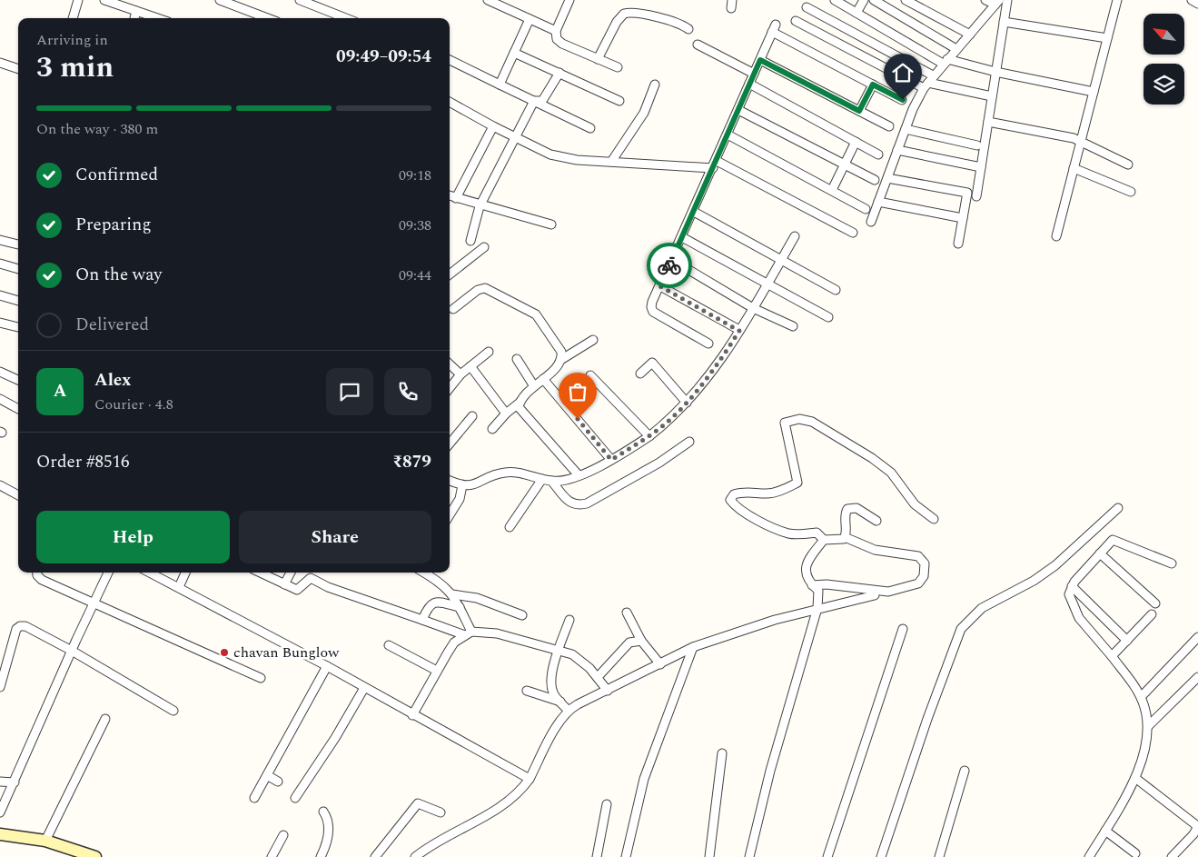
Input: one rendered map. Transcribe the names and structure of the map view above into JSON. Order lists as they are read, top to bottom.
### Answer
{
  "places": ["chavan Bunglow"],
  "north": "top left",
  "page": {
    "heading": ["3 min", "Arriving in", "09:49–09:54"],
    "panel": [
      "Alex",
      "Courier · 4.8",
      "Order #8516",
      "₹879"
    ],
    "bar": "On the way · 380 m",
    "list": [
      ["Confirmed", "09:18"],
      ["Preparing", "09:38"],
      ["On the way", "09:44"],
      "Delivered"
    ],
    "round": "A",
    "buttons": ["Help", "Share"]
  }
}
